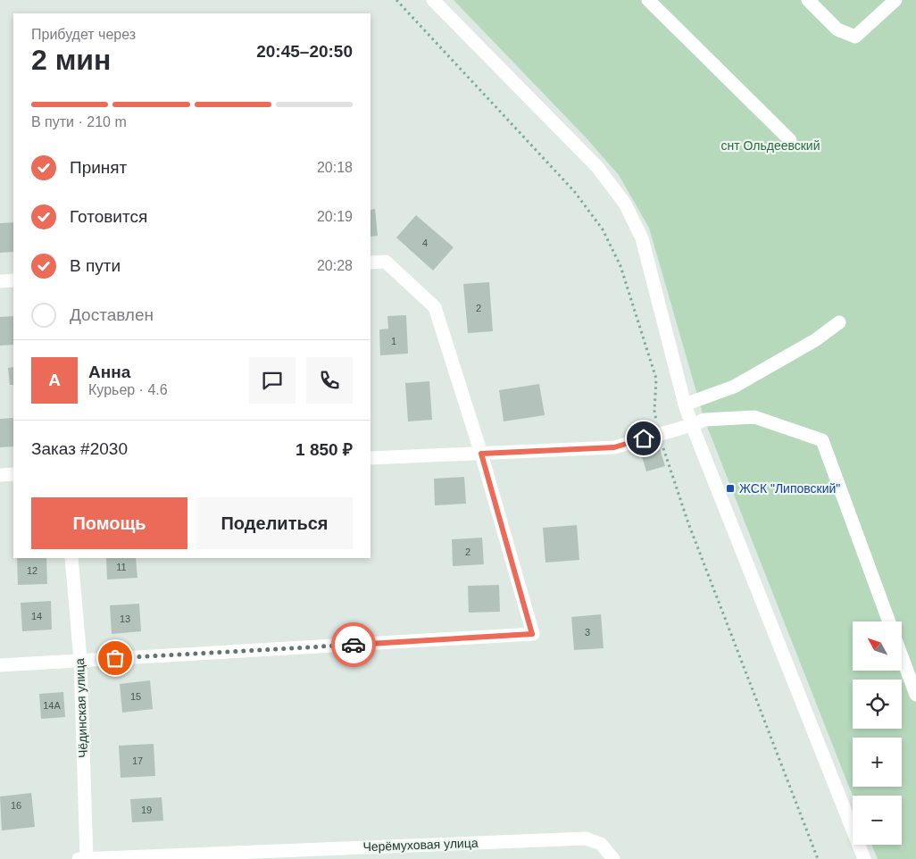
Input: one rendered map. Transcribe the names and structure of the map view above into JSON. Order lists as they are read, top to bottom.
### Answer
{
  "streets": {
    "street": ["Чёдинская улица", "Черёмуховая улица"]
  },
  "crossings": [
    ["Чёдинская улица", "Черёмуховая улица"]
  ],
  "parks": ["снт Ольдеевский"],
  "places": {
    "transit": ["ЖСК \"Липовский\""]
  },
  "house_numbers": [
    "4",
    "2",
    "1",
    "2",
    "11",
    "12",
    "14",
    "13",
    "3",
    "15",
    "14А",
    "17",
    "16",
    "19"
  ],
  "north": "top left",
  "page": {
    "heading": ["2 мин", "Прибудет через", "20:45–20:50"],
    "panel": [
      "Анна",
      "Курьер · 4.6",
      "Заказ #2030",
      "1 850 ₽"
    ],
    "bar": "В пути · 210 m",
    "list": [
      ["Принят", "20:18"],
      ["Готовится", "20:19"],
      ["В пути", "20:28"],
      "Доставлен"
    ],
    "round": "А",
    "buttons": ["Помощь", "Поделиться"],
    "map_buttons": ["+", "−"]
  }
}
